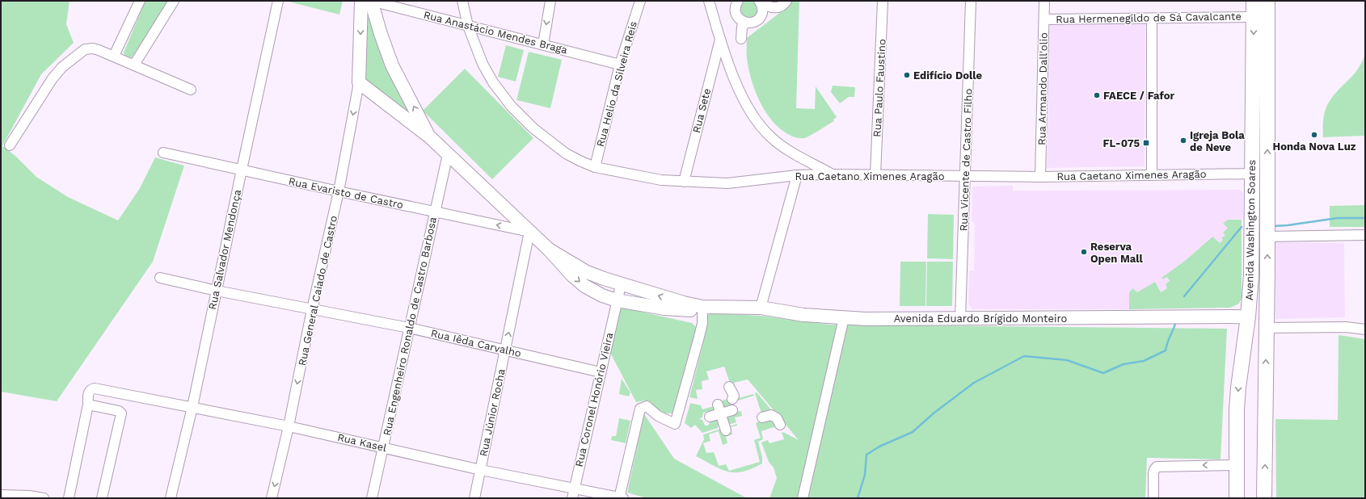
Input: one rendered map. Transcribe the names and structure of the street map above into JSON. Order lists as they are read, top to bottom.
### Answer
{
  "streets": {
    "highway": ["Avenida Washington Soares"],
    "main road": ["Avenida Eduardo Brígido Monteiro"],
    "street": [
      "Rua Hermenegildo de Sá Cavalcante",
      "Rua Anastácio Mendes Braga",
      "Rua Helio da Silveira Reis",
      "Rua Paulo Faustino",
      "Rua Armando Dall'olio",
      "Rua Sete",
      "Rua Vicente de Castro Filho",
      "Rua Caetano Ximenes Aragão",
      "Rua Evaristo de Castro",
      "Rua Salvador Mendonça",
      "Rua General Caiado de Castro",
      "Rua Engenheiro Ronaldo de Castro Barbosa",
      "Rua Iêda Carvalho",
      "Rua Coronel Honório Vieira",
      "Rua Júnior Rocha",
      "Rua Kasel"
    ]
  },
  "crossings": [
    ["Rua Hermenegildo de Sá Cavalcante", "Rua Armando Dall'olio"],
    ["Rua Hermenegildo de Sá Cavalcante", "Avenida Washington Soares"],
    ["Rua Anastácio Mendes Braga", "Rua Helio da Silveira Reis"],
    ["Rua Anastácio Mendes Braga", "Rua Caetano Ximenes Aragão"],
    ["Rua Helio da Silveira Reis", "Rua Caetano Ximenes Aragão"],
    ["Rua Paulo Faustino", "Rua Caetano Ximenes Aragão"],
    ["Rua Armando Dall'olio", "Rua Caetano Ximenes Aragão"],
    ["Rua Sete", "Rua Caetano Ximenes Aragão"],
    ["Rua Vicente de Castro Filho", "Rua Caetano Ximenes Aragão"],
    ["Rua Vicente de Castro Filho", "Avenida Eduardo Brígido Monteiro"],
    ["Rua Caetano Ximenes Aragão", "Avenida Washington Soares"],
    ["Rua Evaristo de Castro", "Rua Salvador Mendonça"],
    ["Rua Evaristo de Castro", "Rua General Caiado de Castro"],
    ["Rua Evaristo de Castro", "Avenida Eduardo Brígido Monteiro"],
    ["Rua Evaristo de Castro", "Rua Engenheiro Ronaldo de Castro Barbosa"],
    ["Rua Evaristo de Castro", "Rua Júnior Rocha"],
    ["Avenida Washington Soares", "Avenida Eduardo Brígido Monteiro"],
    ["Rua Salvador Mendonça", "Rua Iêda Carvalho"],
    ["Rua Salvador Mendonça", "Rua Kasel"],
    ["Rua General Caiado de Castro", "Avenida Eduardo Brígido Monteiro"],
    ["Rua General Caiado de Castro", "Rua Iêda Carvalho"],
    ["Rua General Caiado de Castro", "Rua Kasel"],
    ["Avenida Eduardo Brígido Monteiro", "Rua Engenheiro Ronaldo de Castro Barbosa"],
    ["Avenida Eduardo Brígido Monteiro", "Rua Coronel Honório Vieira"],
    ["Avenida Eduardo Brígido Monteiro", "Rua Júnior Rocha"],
    ["Rua Engenheiro Ronaldo de Castro Barbosa", "Rua Iêda Carvalho"],
    ["Rua Engenheiro Ronaldo de Castro Barbosa", "Rua Kasel"],
    ["Rua Iêda Carvalho", "Rua Coronel Honório Vieira"],
    ["Rua Iêda Carvalho", "Rua Júnior Rocha"],
    ["Rua Coronel Honório Vieira", "Rua Kasel"],
    ["Rua Júnior Rocha", "Rua Kasel"]
  ],
  "one_way": ["Rua General Caiado de Castro", "Rua Júnior Rocha"],
  "places": {
    "other": [
      "Edifício Dolle",
      "FAECE / Fafor",
      "Honda Nova Luz",
      "Igreja Bola de Neve",
      "Reserva Open Mall"
    ],
    "transit": ["FL-075"]
  }
}
